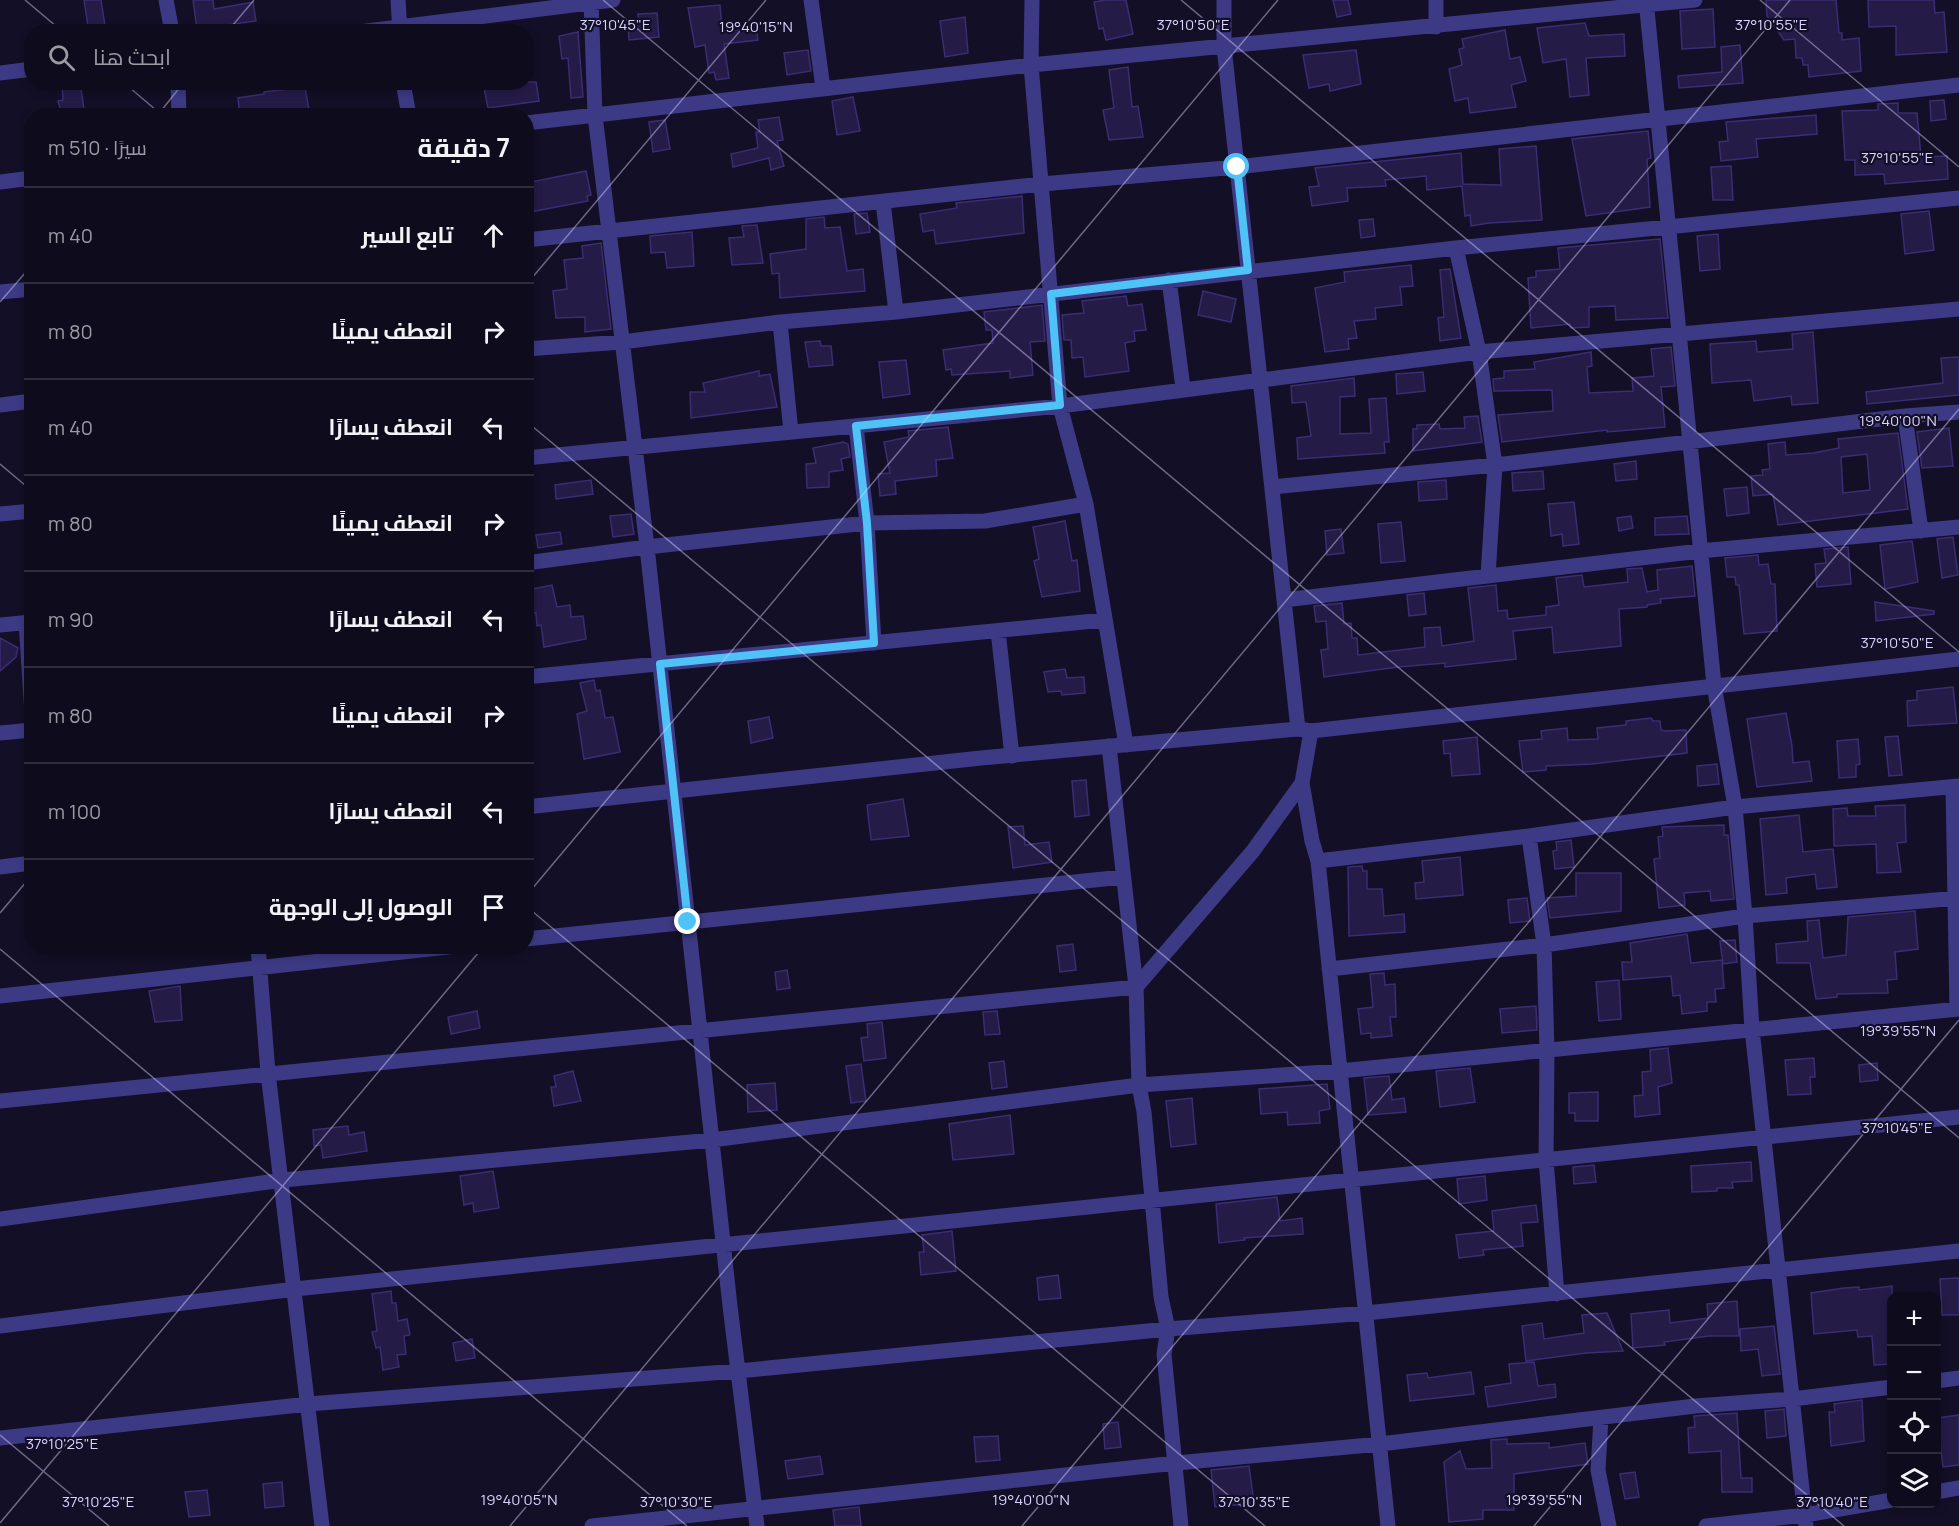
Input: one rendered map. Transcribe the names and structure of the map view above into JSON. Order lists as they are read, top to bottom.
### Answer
{
  "page": {
    "search": "ابحث هنا",
    "heading": ["7 دقيقة", "سيرًا · 510 m"],
    "list": [
      ["تابع السير", "40 m"],
      ["انعطف يمينًا", "80 m"],
      ["انعطف يسارًا", "40 m"],
      ["انعطف يمينًا", "80 m"],
      ["انعطف يسارًا", "90 m"],
      ["انعطف يمينًا", "80 m"],
      ["انعطف يسارًا", "100 m"],
      "الوصول إلى الوجهة"
    ],
    "map_buttons": ["+", "−"]
  },
  "coordinates": [
    "37°10'55\"E",
    "37°10'45\"E",
    "37°10'50\"E",
    "19°40'15\"N",
    "19°40'00\"N",
    "19°39'55\"N",
    "37°10'25\"E",
    "19°40'05\"N",
    "37°10'30\"E",
    "37°10'35\"E",
    "37°10'40\"E"
  ]
}
